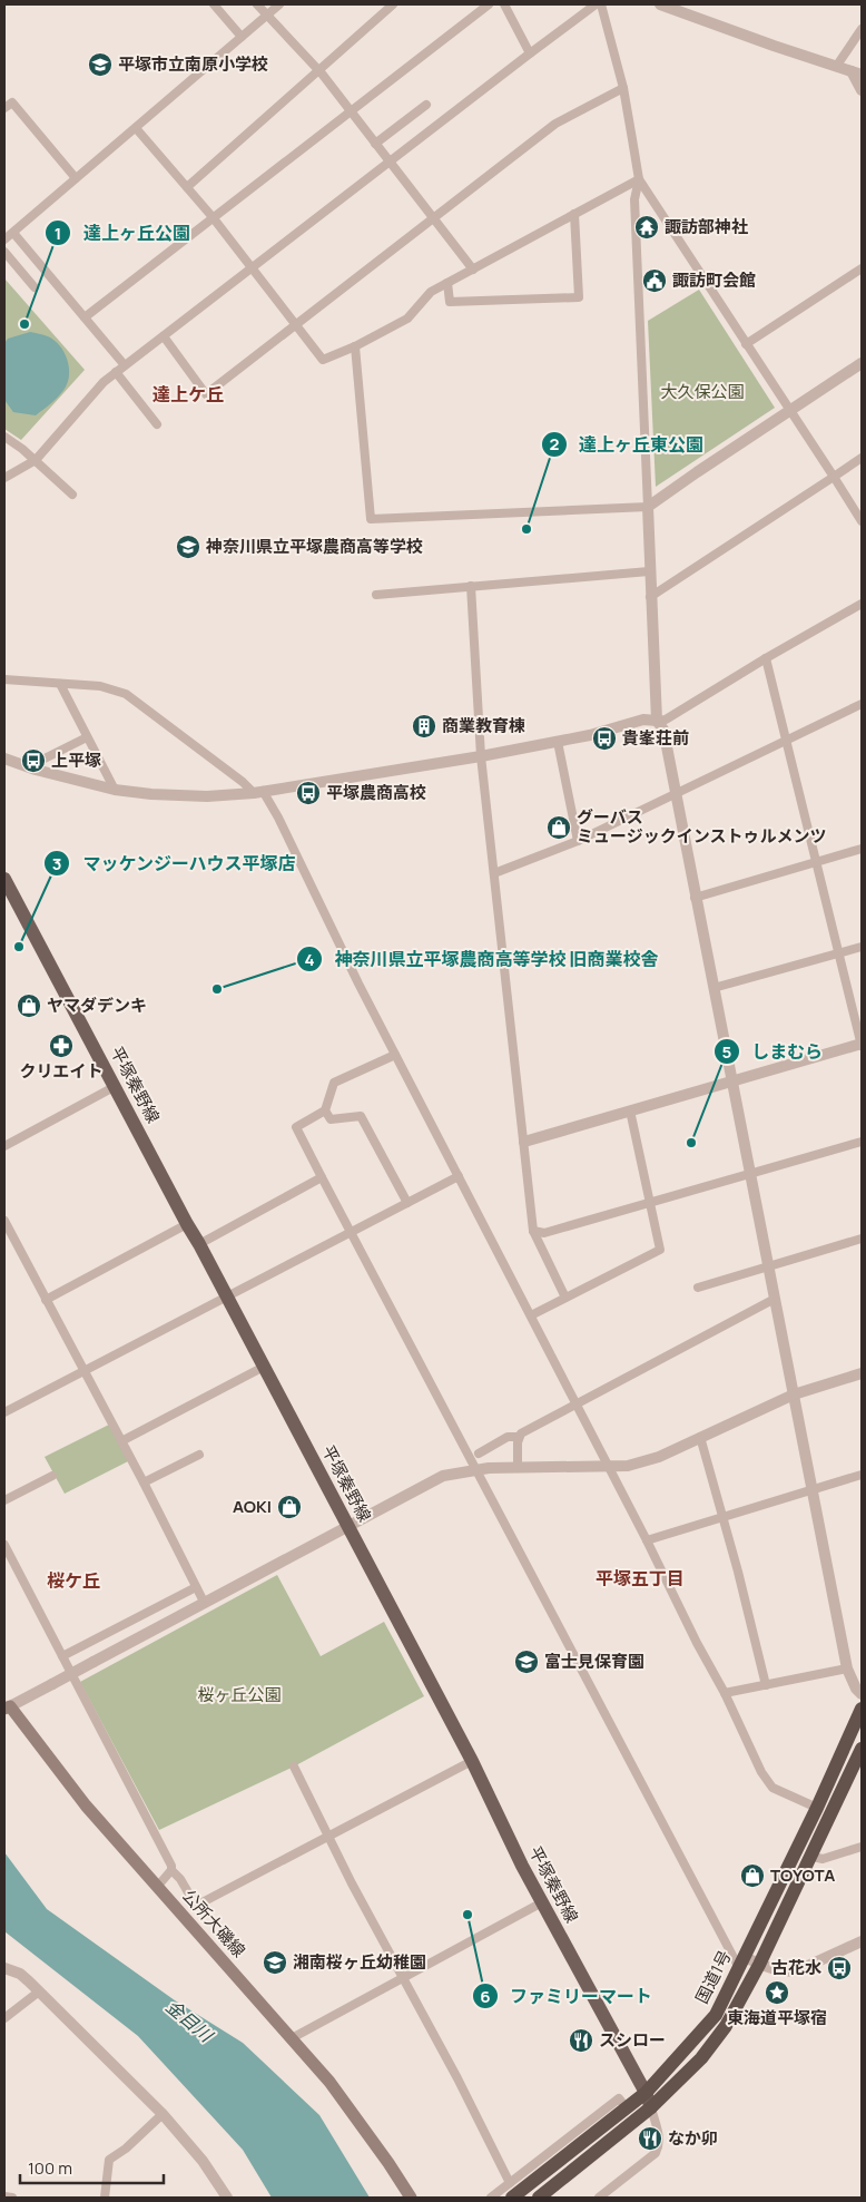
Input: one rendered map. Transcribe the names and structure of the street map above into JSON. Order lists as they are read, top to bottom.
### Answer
{
  "streets": {
    "highway": ["国道1号"],
    "main road": ["平塚秦野線", "公所大磯線"]
  },
  "crossings": [
    ["平塚秦野線", "国道1号"]
  ],
  "districts": ["達上ケ丘", "平塚五丁目", "桜ケ丘"],
  "water": ["金目川"],
  "parks": ["大久保公園", "桜ヶ丘公園"],
  "places": {
    "school or university": [
      "平塚市立南原小学校",
      "神奈川県立平塚農商高等学校",
      "富士見保育園",
      "湘南桜ヶ丘幼稚園"
    ],
    "temple": ["諏訪部神社"],
    "public building": ["諏訪町会館"],
    "other": [
      "達上ヶ丘公園",
      "達上ヶ丘東公園",
      "マッケンジーハウス平塚店",
      "神奈川県立平塚農商高等学校 旧商業校舎",
      "しまむら",
      "ファミリーマート"
    ],
    "building": ["商業教育棟"],
    "bus stop": [
      "貴峯荘前",
      "上平塚",
      "平塚農商高校",
      "古花水"
    ],
    "shop": [
      "グーバス ミュージックインストゥルメンツ",
      "ヤマダデンキ",
      "AOKI",
      "TOYOTA"
    ],
    "pharmacy": ["クリエイト"],
    "place": ["東海道平塚宿"],
    "restaurant": ["スシロー", "なか卯"]
  },
  "scale_bar": "100 m"
}
